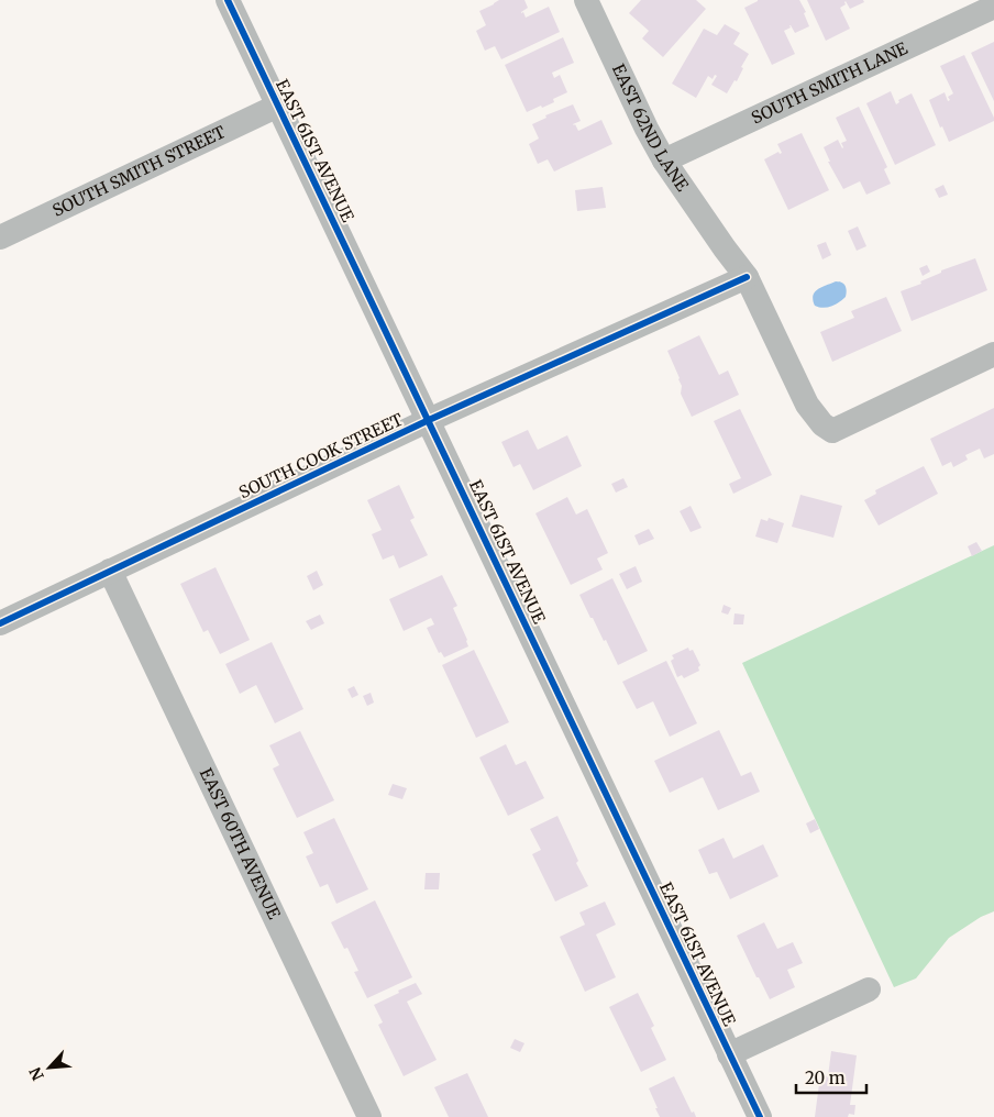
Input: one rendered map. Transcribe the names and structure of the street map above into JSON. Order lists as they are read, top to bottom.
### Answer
{
  "streets": {
    "street": [
      "SOUTH SMITH LANE",
      "EAST 62ND LANE",
      "EAST 61ST AVENUE",
      "SOUTH SMITH STREET",
      "SOUTH COOK STREET",
      "EAST 60TH AVENUE"
    ]
  },
  "crossings": [
    ["SOUTH SMITH LANE", "EAST 62ND LANE"],
    ["EAST 62ND LANE", "SOUTH COOK STREET"],
    ["EAST 61ST AVENUE", "SOUTH SMITH STREET"],
    ["EAST 61ST AVENUE", "SOUTH COOK STREET"],
    ["SOUTH COOK STREET", "EAST 60TH AVENUE"]
  ],
  "scale_bar": "20 m",
  "north": "bottom left"
}
